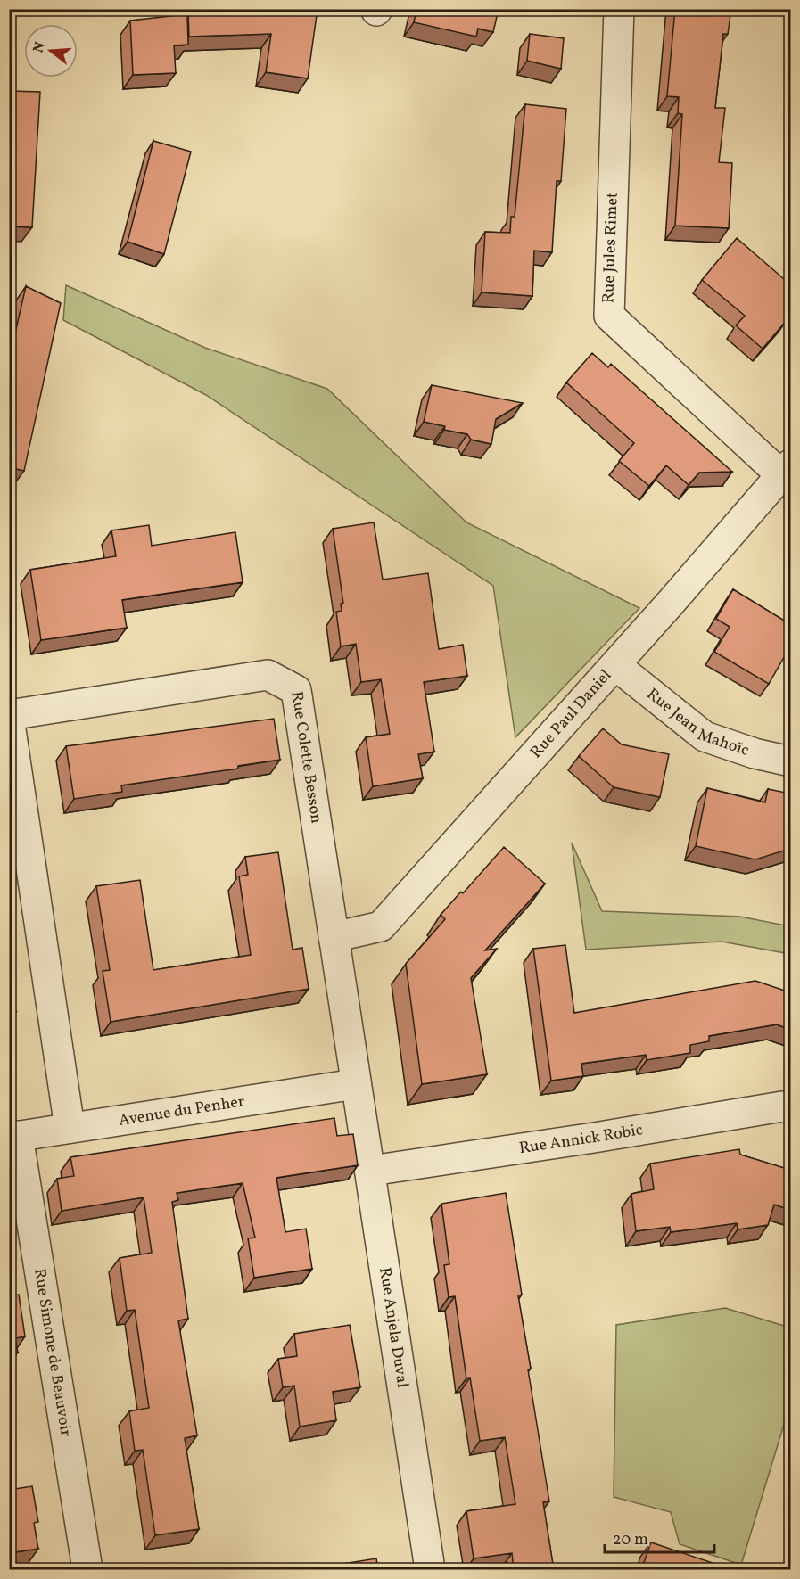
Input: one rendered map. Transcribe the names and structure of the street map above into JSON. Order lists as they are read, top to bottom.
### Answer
{
  "streets": {
    "street": [
      "Rue Jules Rimet",
      "Rue Paul Daniel",
      "Rue Jean Mahoïc",
      "Rue Colette Besson",
      "Avenue du Penher",
      "Rue Annick Robic",
      "Rue Anjela Duval",
      "Rue Simone de Beauvoir"
    ]
  },
  "crossings": [
    ["Rue Jules Rimet", "Rue Paul Daniel"],
    ["Rue Paul Daniel", "Rue Jean Mahoïc"],
    ["Rue Paul Daniel", "Rue Colette Besson"],
    ["Rue Colette Besson", "Avenue du Penher"],
    ["Rue Colette Besson", "Rue Anjela Duval"],
    ["Avenue du Penher", "Rue Anjela Duval"],
    ["Avenue du Penher", "Rue Simone de Beauvoir"],
    ["Rue Annick Robic", "Rue Anjela Duval"]
  ],
  "scale_bar": "20 m",
  "north": "left"
}
